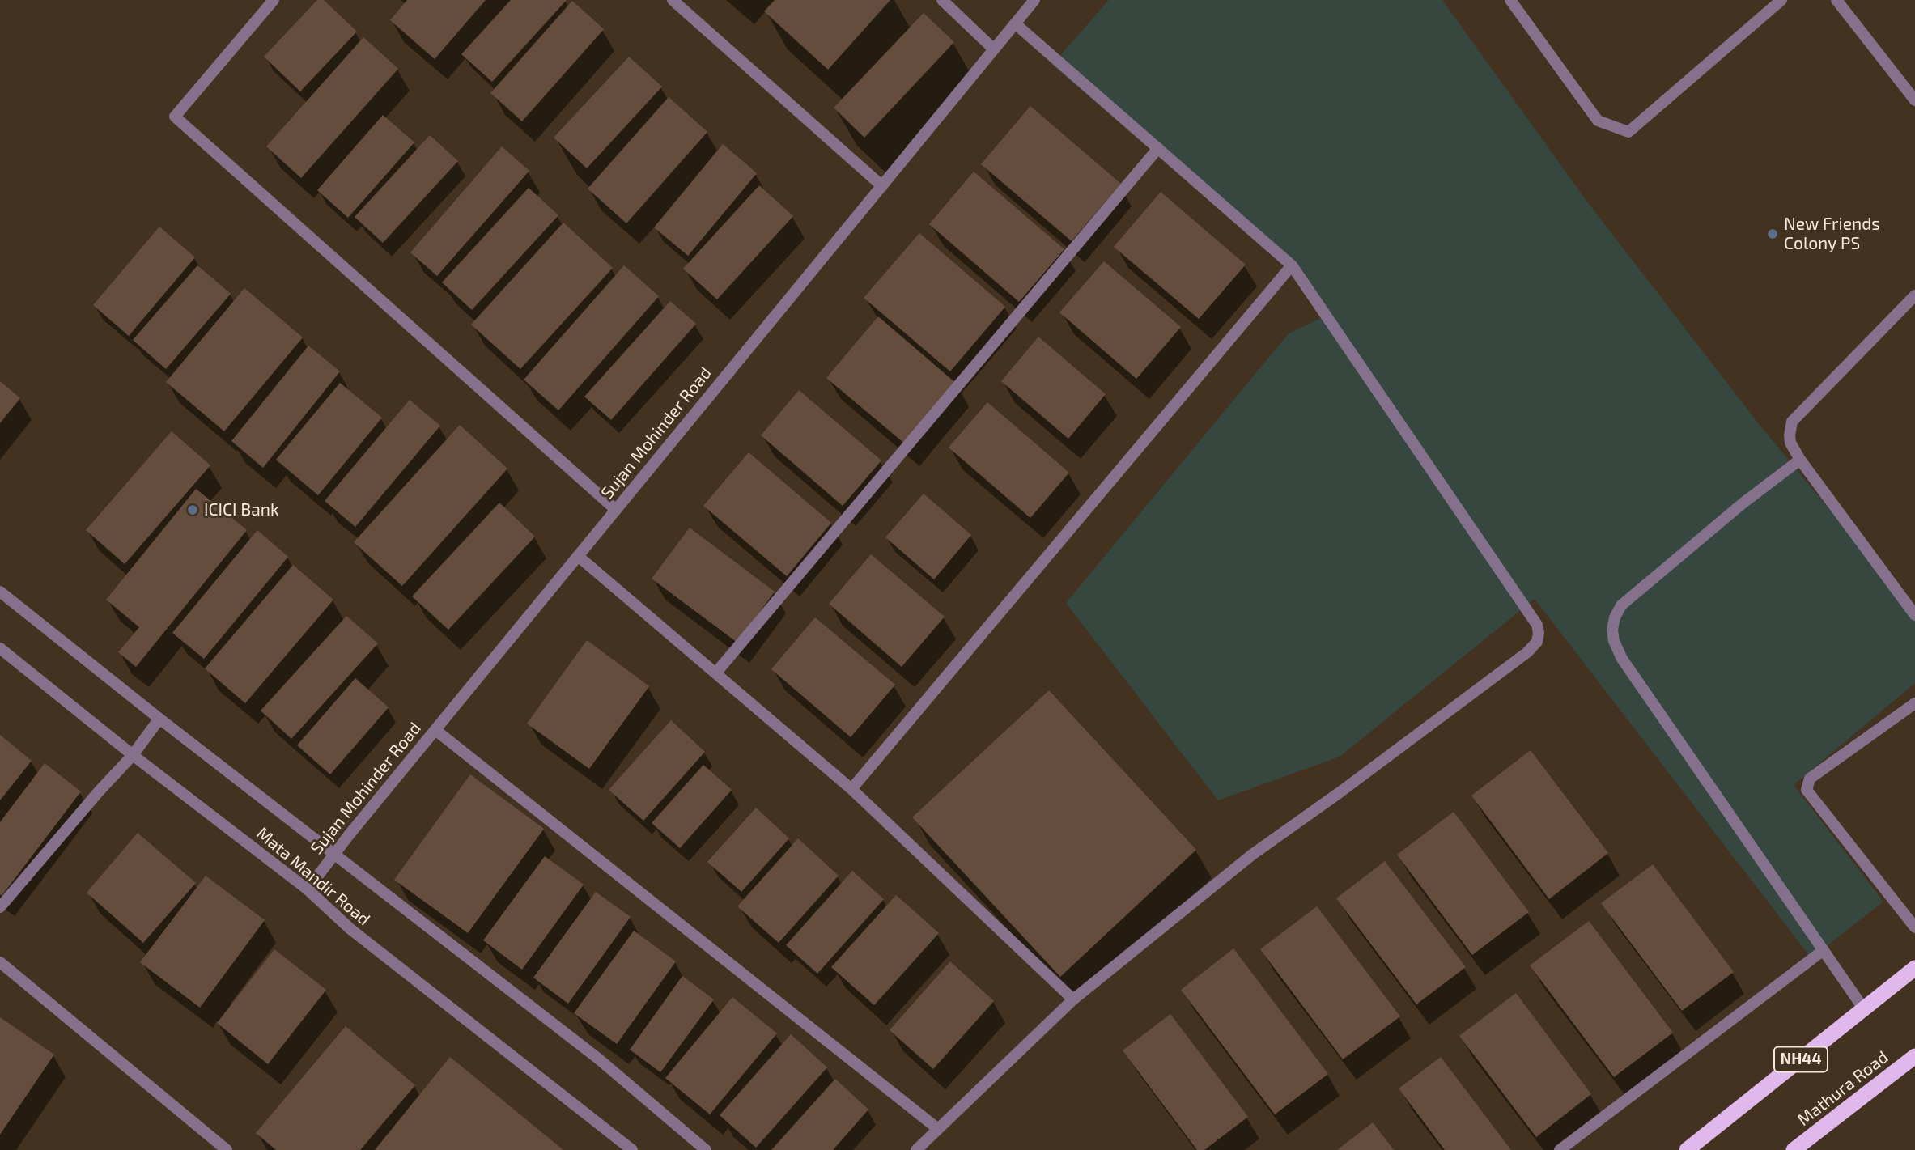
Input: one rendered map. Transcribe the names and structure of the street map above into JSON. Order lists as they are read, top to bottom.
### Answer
{
  "streets": {
    "highway": ["NH44", "Mathura Road"],
    "street": ["Sujan Mohinder Road", "Mata Mandir Road"]
  },
  "crossings": [
    ["Sujan Mohinder Road", "Mata Mandir Road"]
  ],
  "places": ["New Friends Colony PS", "ICICI Bank"]
}
